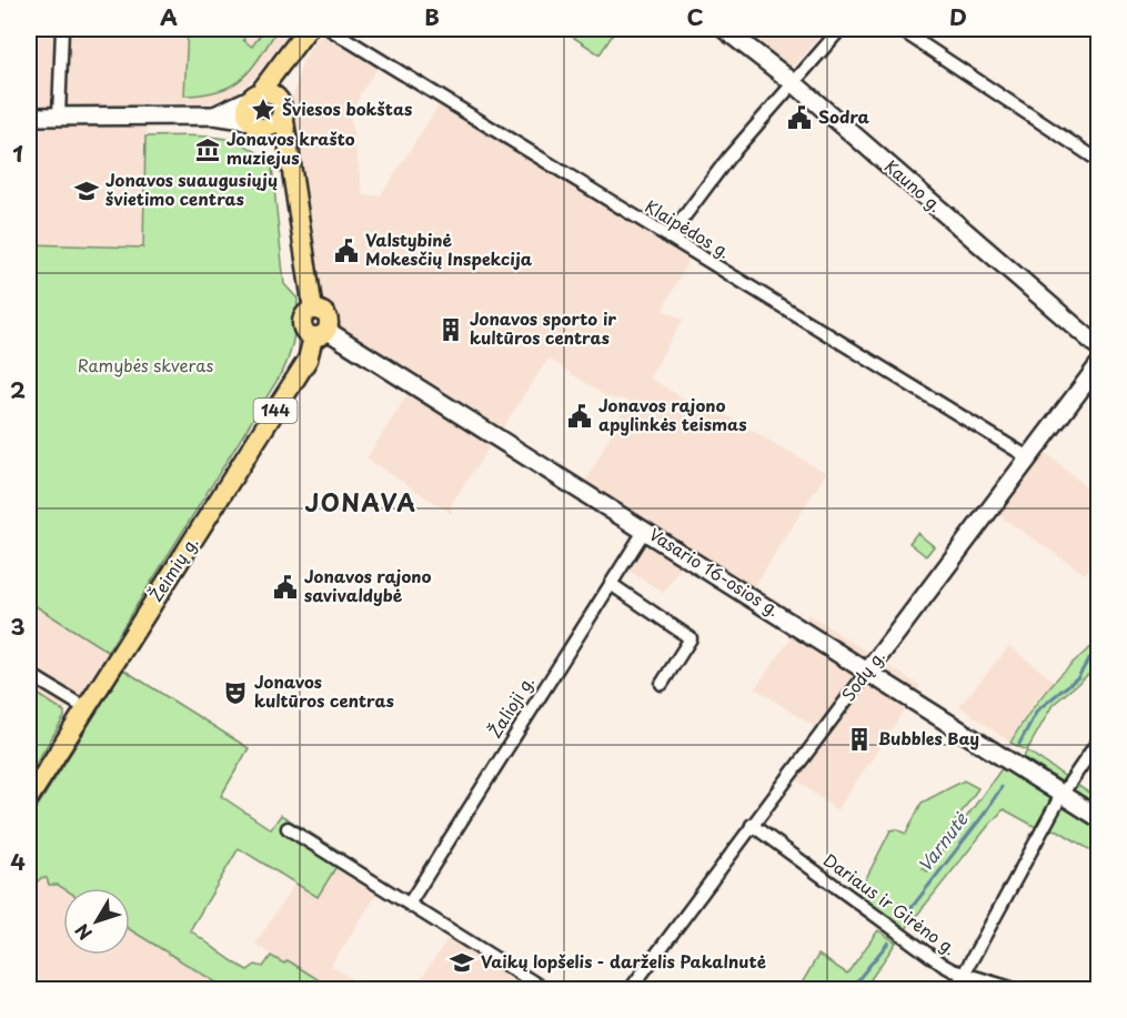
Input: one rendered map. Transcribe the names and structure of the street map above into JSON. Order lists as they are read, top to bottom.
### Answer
{
  "streets": {
    "main road": [
      "Kauno g.",
      "144",
      "Žeimių g.",
      "Vasario 16-osios g.",
      "Sodų g."
    ],
    "street": ["Klaipėdos g.", "Žalioji g.", "Dariaus ir Girėno g."]
  },
  "crossings": [
    ["Klaipėdos g.", "Sodų g."],
    ["Žeimių g.", "Vasario 16-osios g."],
    ["Vasario 16-osios g.", "Sodų g."],
    ["Vasario 16-osios g.", "Žalioji g."],
    ["Sodų g.", "Dariaus ir Girėno g."]
  ],
  "districts": ["JONAVA"],
  "water": ["Varnutė"],
  "parks": ["Ramybės skveras"],
  "places": {
    "place": ["Šviesos bokštas"],
    "public building": [
      "Sodra",
      "Valstybinė Mokesčių Inspekcija",
      "Jonavos rajono apylinkės teismas",
      "Jonavos rajono savivaldybė"
    ],
    "museum": ["Jonavos krašto muziejus"],
    "school or university": ["Jonavos suaugusiųjų švietimo centras", "Vaikų lopšelis - darželis Pakalnutė"],
    "building": ["Jonavos sporto ir kultūros centras", "Bubbles Bay"],
    "theatre": ["Jonavos kultūros centras"]
  },
  "north": "bottom left",
  "grid": {
    "columns": [
      "A",
      "B",
      "C",
      "D"
    ],
    "rows": [
      "1",
      "2",
      "3",
      "4"
    ]
  }
}
